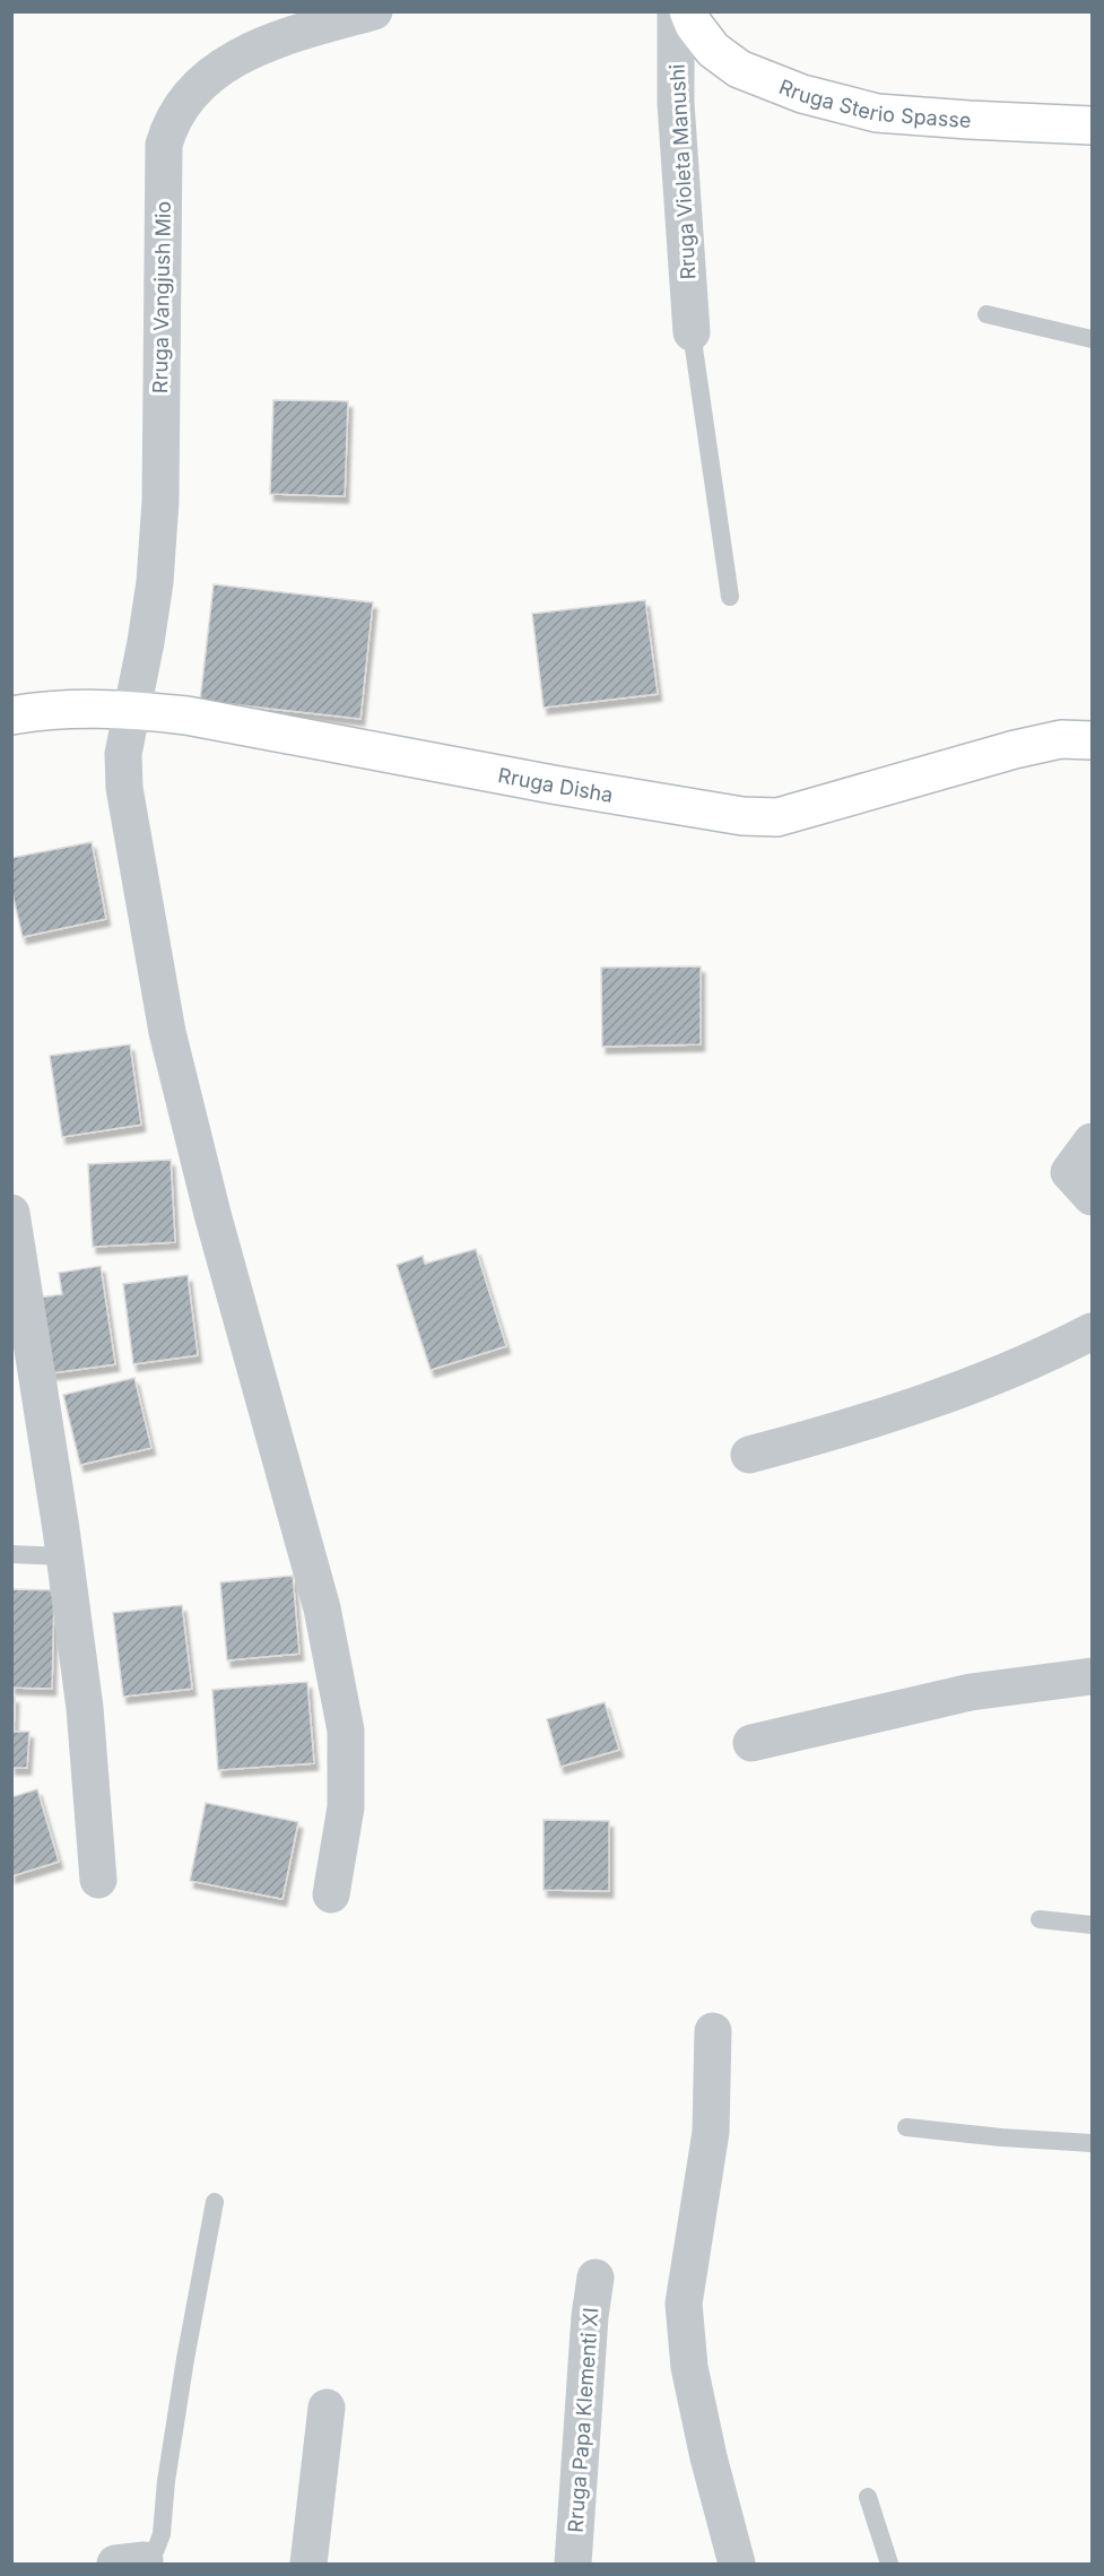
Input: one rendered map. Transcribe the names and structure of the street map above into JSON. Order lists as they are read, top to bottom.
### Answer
{
  "streets": {
    "street": [
      "Rruga Sterio Spasse",
      "Rruga Violeta Manushi",
      "Rruga Vangjush Mio",
      "Rruga Disha",
      "Rruga Papa Klementi XI"
    ]
  },
  "crossings": [
    ["Rruga Vangjush Mio", "Rruga Disha"]
  ]
}
